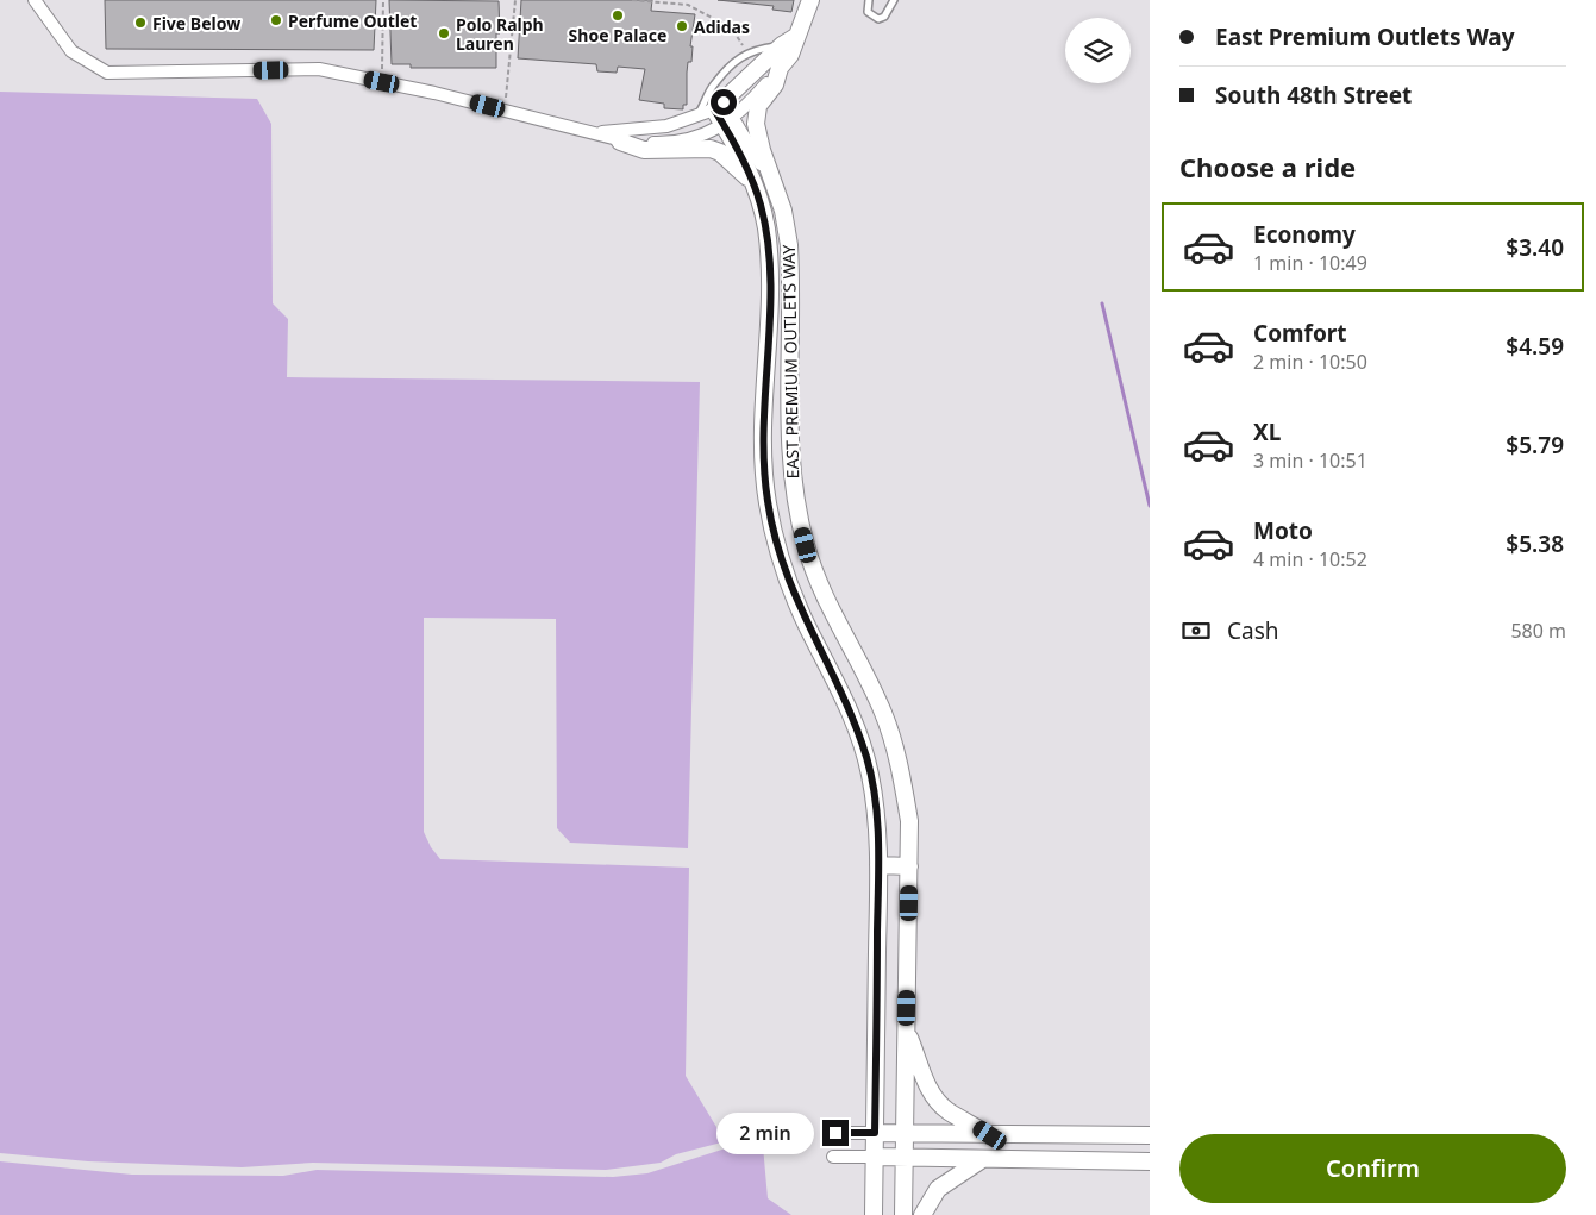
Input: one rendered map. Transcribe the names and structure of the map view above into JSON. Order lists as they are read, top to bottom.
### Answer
{
  "streets": {
    "street": ["EAST PREMIUM OUTLETS WAY"]
  },
  "places": [
    "Shoe Palace",
    "Perfume Outlet",
    "Five Below",
    "Adidas",
    "Polo Ralph Lauren"
  ],
  "page": {
    "banner": ["East Premium Outlets Way", "South 48th Street"],
    "heading": "Choose a ride",
    "list": [
      {
        "name": "Economy",
        "note": "1 min · 10:49",
        "value": "$3.40"
      },
      {
        "name": "Comfort",
        "note": "2 min · 10:50",
        "value": "$4.59"
      },
      {
        "name": "XL",
        "note": "3 min · 10:51",
        "value": "$5.79"
      },
      {
        "name": "Moto",
        "note": "4 min · 10:52",
        "value": "$5.38"
      }
    ],
    "pay": ["Cash", "580 m"],
    "bubble": "2 min",
    "buttons": "Confirm"
  }
}
